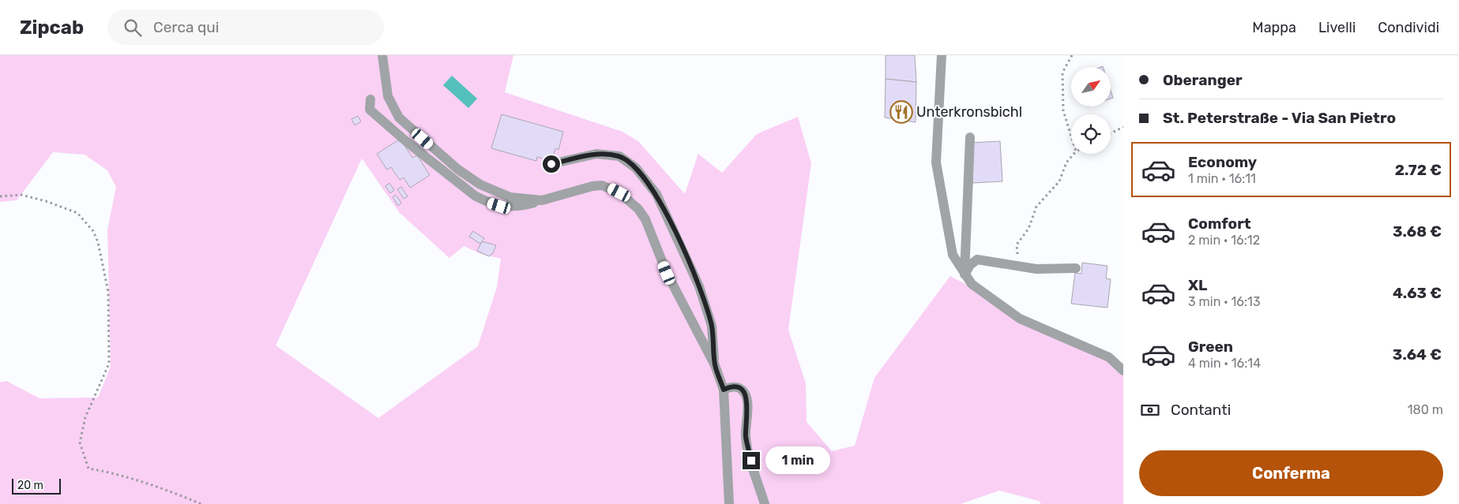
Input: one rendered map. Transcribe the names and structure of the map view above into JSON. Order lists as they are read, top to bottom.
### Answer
{
  "places": {
    "restaurant": ["Unterkronsbichl"]
  },
  "scale_bar": "20 m",
  "north": "top right",
  "page": {
    "header": "Zipcab",
    "search": "Cerca qui",
    "nav": ["Mappa", "Livelli", "Condividi"],
    "banner": ["Oberanger", "St. Peterstraße - Via San Pietro"],
    "list": [
      {
        "name": "Economy",
        "note": "1 min · 16:11",
        "value": "2.72 €"
      },
      {
        "name": "Comfort",
        "note": "2 min · 16:12",
        "value": "3.68 €"
      },
      {
        "name": "XL",
        "note": "3 min · 16:13",
        "value": "4.63 €"
      },
      {
        "name": "Green",
        "note": "4 min · 16:14",
        "value": "3.64 €"
      }
    ],
    "pay": ["Contanti", "180 m"],
    "buttons": "Conferma",
    "bubble": "1 min",
    "scale": "20 m"
  }
}
